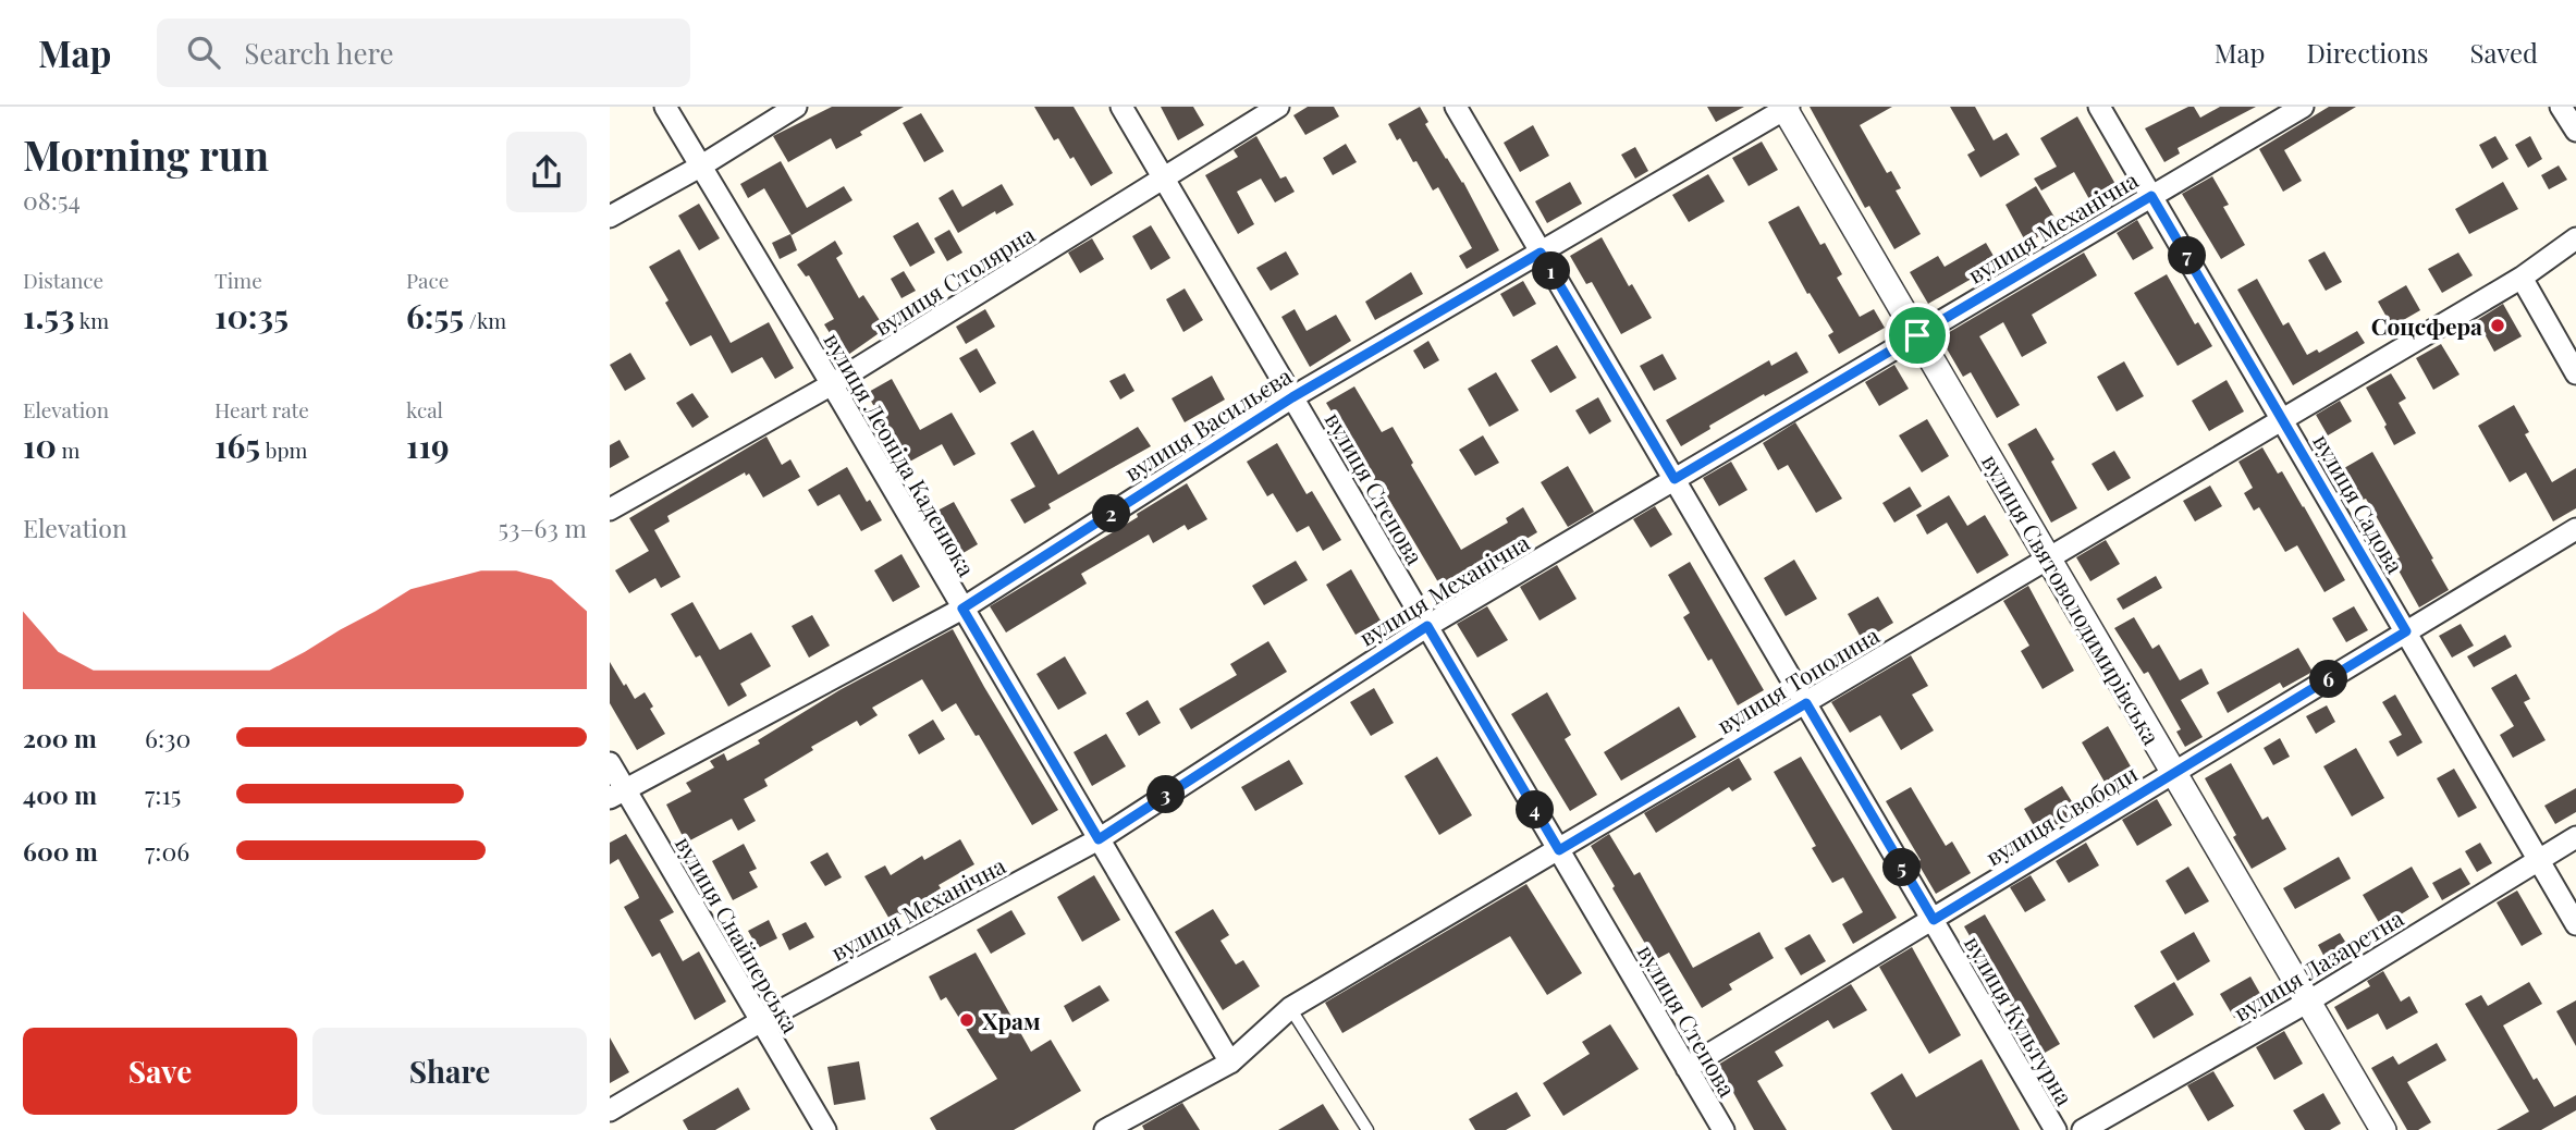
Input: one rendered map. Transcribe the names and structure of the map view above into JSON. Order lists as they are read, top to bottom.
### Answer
{
  "streets": {
    "street": [
      "вулиця Механічна",
      "вулиця Столярна",
      "вулиця Васильєва",
      "вулиця Леоніда Каденюка",
      "вулиця Степова",
      "вулиця Садова",
      "вулиця Святоволодимирівська",
      "вулиця Тополина",
      "вулиця Свободи",
      "вулиця Снайперська",
      "вулиця Лазаретна",
      "вулиця Культурна"
    ]
  },
  "crossings": [
    ["вулиця Механічна", "вулиця Леоніда Каденюка"],
    ["вулиця Механічна", "вулиця Степова"],
    ["вулиця Механічна", "вулиця Садова"],
    ["вулиця Механічна", "вулиця Святоволодимирівська"],
    ["вулиця Механічна", "вулиця Снайперська"],
    ["вулиця Механічна", "вулиця Культурна"],
    ["вулиця Столярна", "вулиця Леоніда Каденюка"],
    ["вулиця Столярна", "вулиця Степова"],
    ["вулиця Васильєва", "вулиця Леоніда Каденюка"],
    ["вулиця Васильєва", "вулиця Степова"],
    ["вулиця Васильєва", "вулиця Святоволодимирівська"],
    ["вулиця Васильєва", "вулиця Снайперська"],
    ["вулиця Васильєва", "вулиця Культурна"],
    ["вулиця Леоніда Каденюка", "вулиця Тополина"],
    ["вулиця Степова", "вулиця Тополина"],
    ["вулиця Степова", "вулиця Свободи"],
    ["вулиця Садова", "вулиця Тополина"],
    ["вулиця Садова", "вулиця Свободи"],
    ["вулиця Садова", "вулиця Лазаретна"],
    ["вулиця Святоволодимирівська", "вулиця Тополина"],
    ["вулиця Святоволодимирівська", "вулиця Свободи"],
    ["вулиця Святоволодимирівська", "вулиця Лазаретна"],
    ["вулиця Тополина", "вулиця Культурна"],
    ["вулиця Свободи", "вулиця Культурна"]
  ],
  "places": ["Соцсфера", "Храм"],
  "page": {
    "header": "Map",
    "search": "Search here",
    "nav": ["Map", "Directions", "Saved"],
    "heading": ["Morning run", "08:54"],
    "stats": [
      ["Distance", "1.53 km"],
      ["Time", "10:35"],
      ["Pace", "6:55 /km"],
      ["Elevation", "10 m"],
      ["Heart rate", "165 bpm"],
      ["kcal", "119"]
    ],
    "pins": [
      "7",
      "1",
      "2",
      "6",
      "3",
      "4",
      "5"
    ],
    "chart": ["Elevation", "53–63 m"],
    "list": [
      {
        "name": "200 m",
        "note": "6:30"
      },
      {
        "name": "400 m",
        "note": "7:15"
      },
      {
        "name": "600 m",
        "note": "7:06"
      }
    ],
    "buttons": ["Save", "Share"]
  }
}
